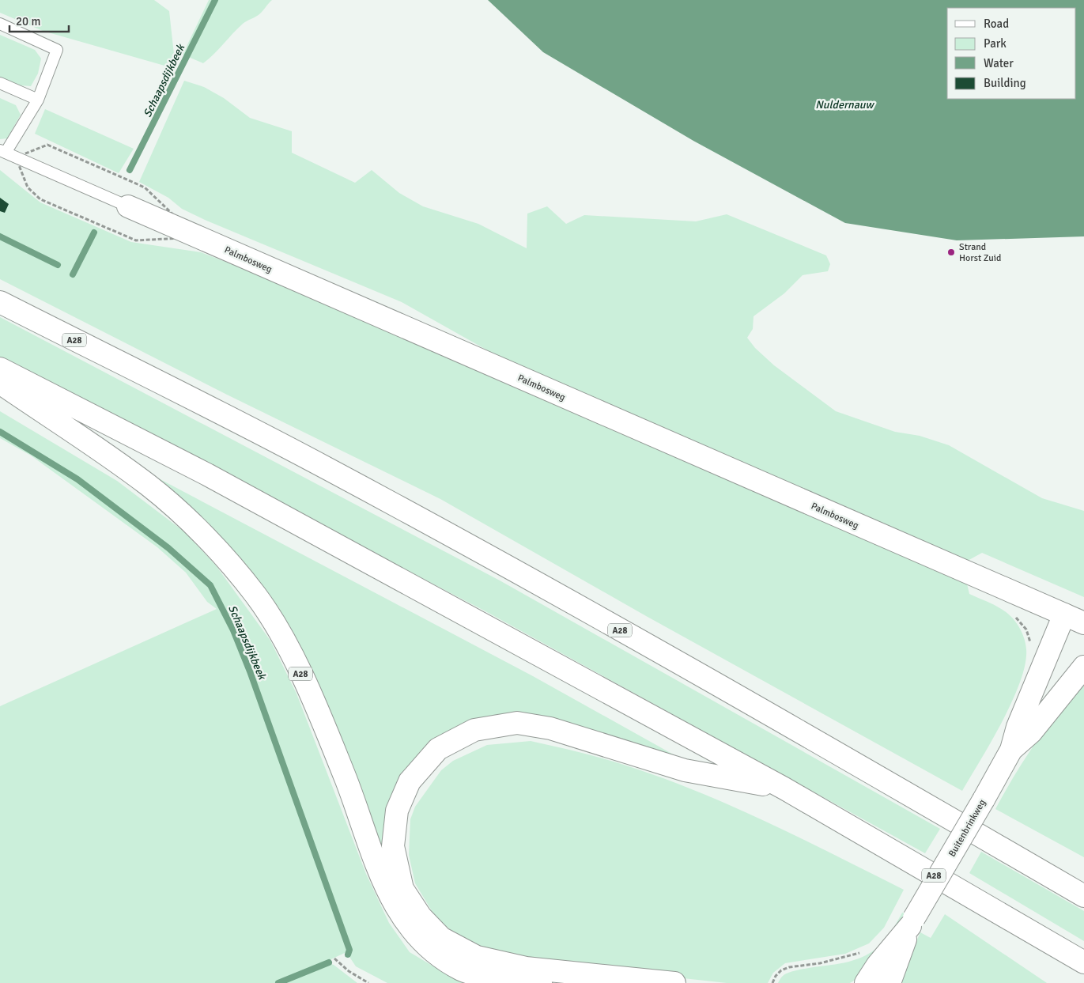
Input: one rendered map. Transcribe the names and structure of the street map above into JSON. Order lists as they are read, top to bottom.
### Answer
{
  "streets": {
    "main road": ["Palmbosweg", "A28", "Buitenbrinkweg"]
  },
  "crossings": [
    ["Palmbosweg", "Buitenbrinkweg"]
  ],
  "water": ["Schaapsdijkbeek", "Nuldernauw"],
  "places": ["Strand Horst Zuid"],
  "legend": [
    "Road",
    "Park",
    "Water",
    "Building"
  ],
  "scale_bar": "20 m"
}
